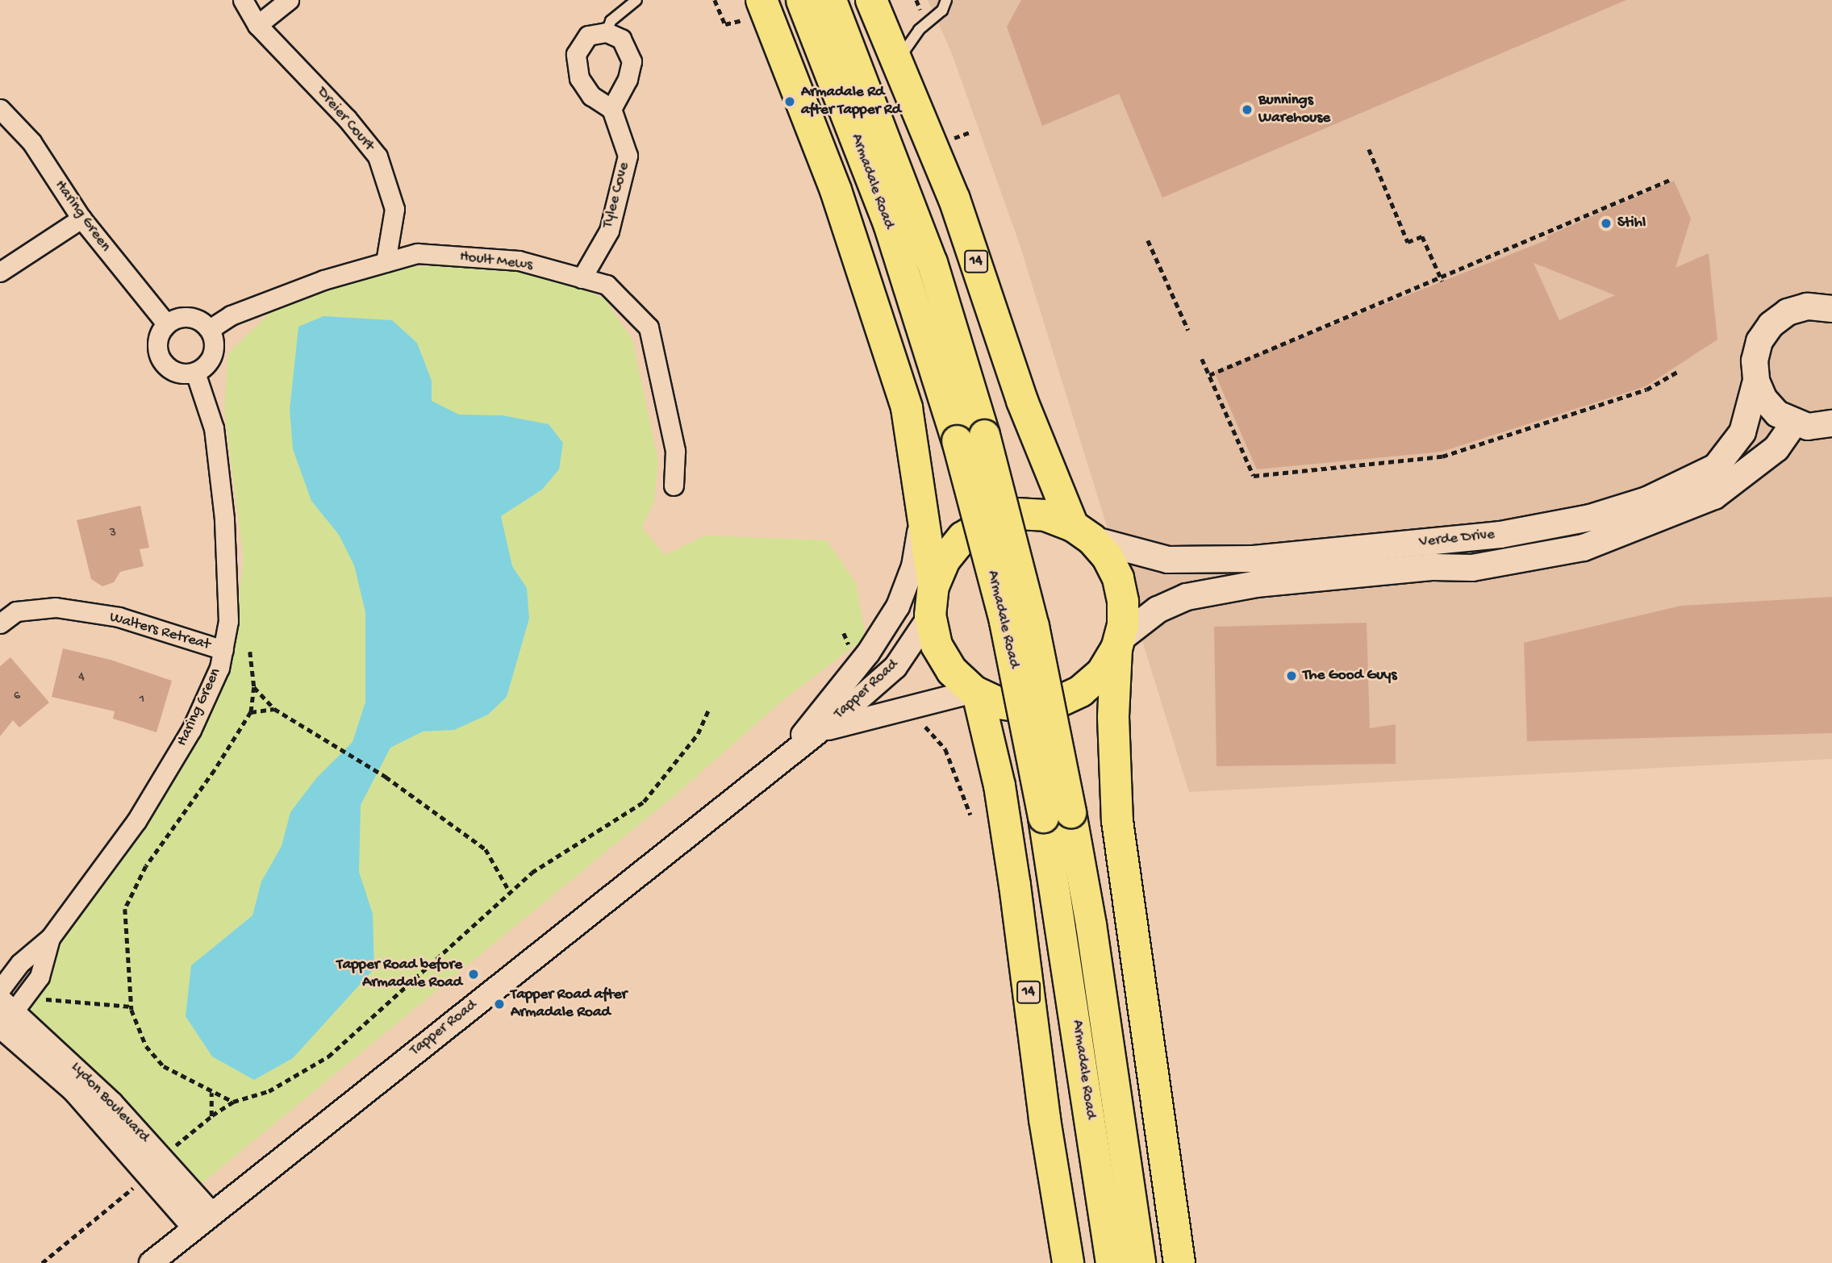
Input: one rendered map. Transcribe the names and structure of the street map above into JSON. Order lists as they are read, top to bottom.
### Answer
{
  "streets": {
    "highway": ["14"],
    "main road": ["Armadale Road", "Verde Drive"],
    "street": [
      "Dreier Court",
      "Tylee Cove",
      "Haring Green",
      "Hoult Mews",
      "Walters Retreat",
      "Tapper Road",
      "Lydon Boulevard"
    ]
  },
  "crossings": [
    ["Dreier Court", "Hoult Mews"],
    ["Tylee Cove", "Hoult Mews"],
    ["Haring Green", "Hoult Mews"],
    ["Haring Green", "Walters Retreat"],
    ["Haring Green", "Lydon Boulevard"],
    ["14", "Verde Drive"],
    ["14", "Tapper Road"],
    ["Verde Drive", "Tapper Road"],
    ["Tapper Road", "Lydon Boulevard"]
  ],
  "places": [
    "Armadale Rd after Tapper Rd",
    "Bunnings Warehouse",
    "Stihl",
    "The Good Guys",
    "Tapper Road before Armadale Road",
    "Tapper Road after Armadale Road"
  ],
  "house_numbers": [
    "3",
    "4",
    "6",
    "1"
  ]
}
